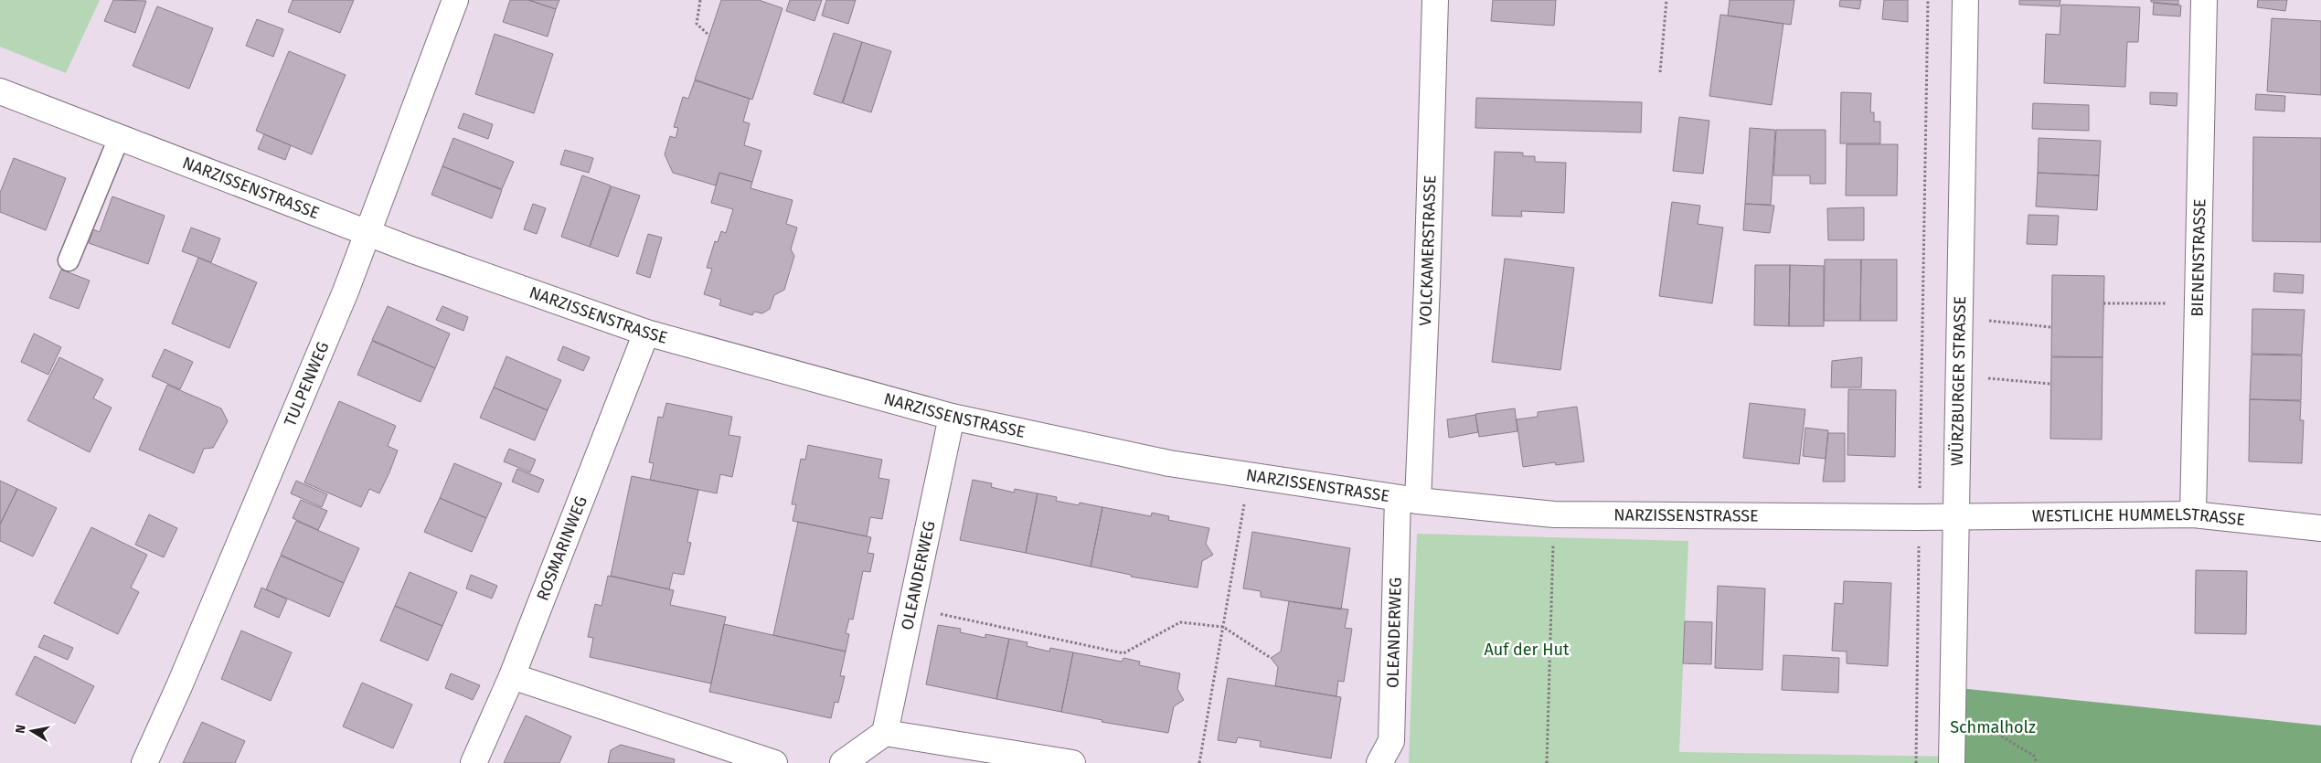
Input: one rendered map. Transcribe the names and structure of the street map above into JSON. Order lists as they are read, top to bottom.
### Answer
{
  "streets": {
    "street": [
      "NARZISSENSTRASSE",
      "VOLCKAMERSTRASSE",
      "BIENENSTRASSE",
      "WÜRZBURGER STRASSE",
      "TULPENWEG",
      "WESTLICHE HUMMELSTRASSE",
      "ROSMARINWEG",
      "OLEANDERWEG"
    ]
  },
  "crossings": [
    ["NARZISSENSTRASSE", "VOLCKAMERSTRASSE"],
    ["NARZISSENSTRASSE", "WÜRZBURGER STRASSE"],
    ["NARZISSENSTRASSE", "TULPENWEG"],
    ["NARZISSENSTRASSE", "WESTLICHE HUMMELSTRASSE"],
    ["NARZISSENSTRASSE", "ROSMARINWEG"],
    ["NARZISSENSTRASSE", "OLEANDERWEG"],
    ["VOLCKAMERSTRASSE", "OLEANDERWEG"],
    ["BIENENSTRASSE", "WESTLICHE HUMMELSTRASSE"],
    ["WÜRZBURGER STRASSE", "WESTLICHE HUMMELSTRASSE"]
  ],
  "parks": ["Auf der Hut", "Schmalholz"],
  "north": "left"
}
